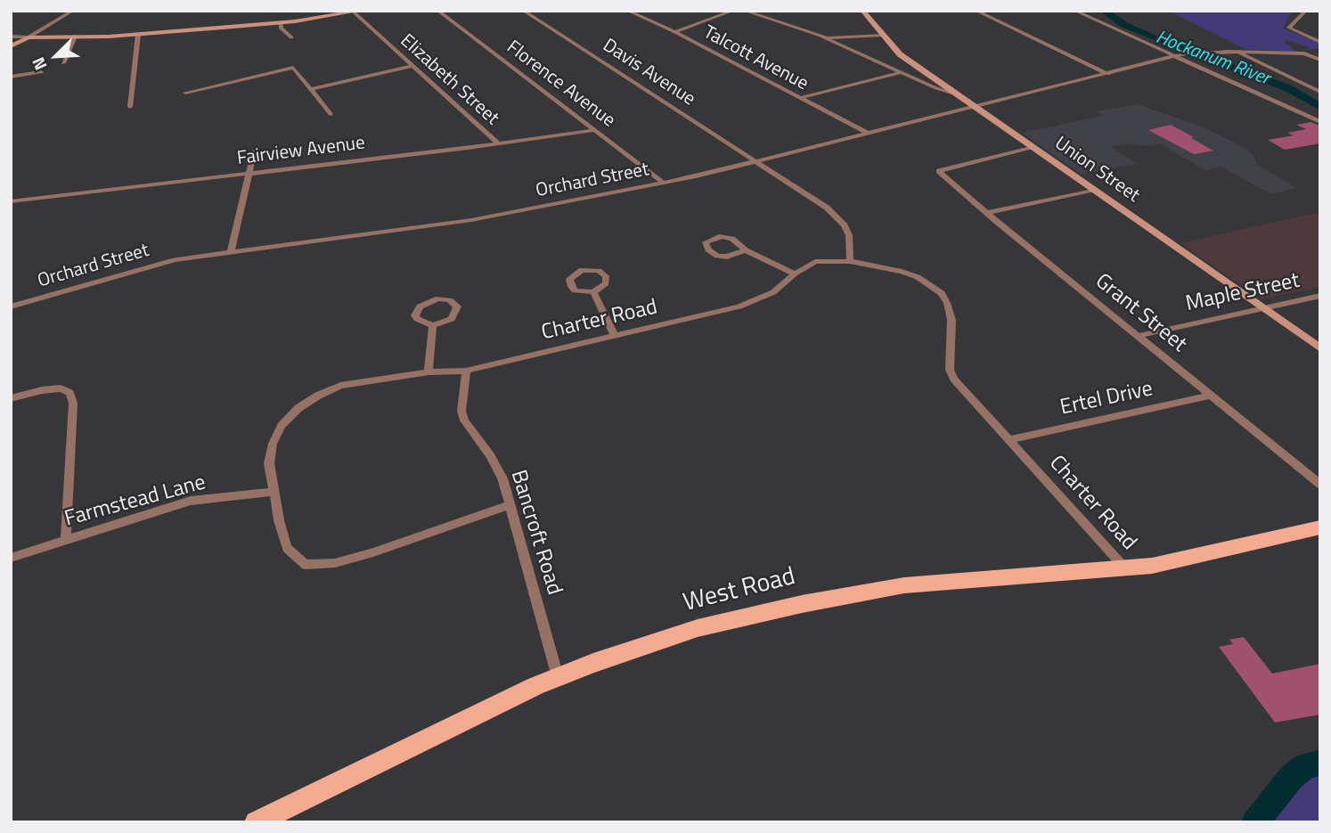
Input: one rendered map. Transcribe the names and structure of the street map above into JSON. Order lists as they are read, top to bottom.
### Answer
{
  "streets": {
    "main road": ["Union Street", "West Road"],
    "street": [
      "Talcott Avenue",
      "Davis Avenue",
      "Elizabeth Street",
      "Florence Avenue",
      "Fairview Avenue",
      "Orchard Street",
      "Maple Street",
      "Grant Street",
      "Charter Road",
      "Ertel Drive",
      "Farmstead Lane",
      "Bancroft Road"
    ]
  },
  "crossings": [
    ["Talcott Avenue", "Orchard Street"],
    ["Davis Avenue", "Orchard Street"],
    ["Davis Avenue", "Charter Road"],
    ["Elizabeth Street", "Fairview Avenue"],
    ["Florence Avenue", "Fairview Avenue"],
    ["Florence Avenue", "Orchard Street"],
    ["Union Street", "Orchard Street"],
    ["Union Street", "Maple Street"],
    ["Union Street", "Grant Street"],
    ["Maple Street", "Grant Street"],
    ["Grant Street", "Ertel Drive"],
    ["Charter Road", "Ertel Drive"],
    ["Charter Road", "Farmstead Lane"],
    ["Charter Road", "Bancroft Road"],
    ["Charter Road", "West Road"],
    ["Bancroft Road", "West Road"]
  ],
  "water": ["Hockanum River"],
  "north": "bottom left"
}
